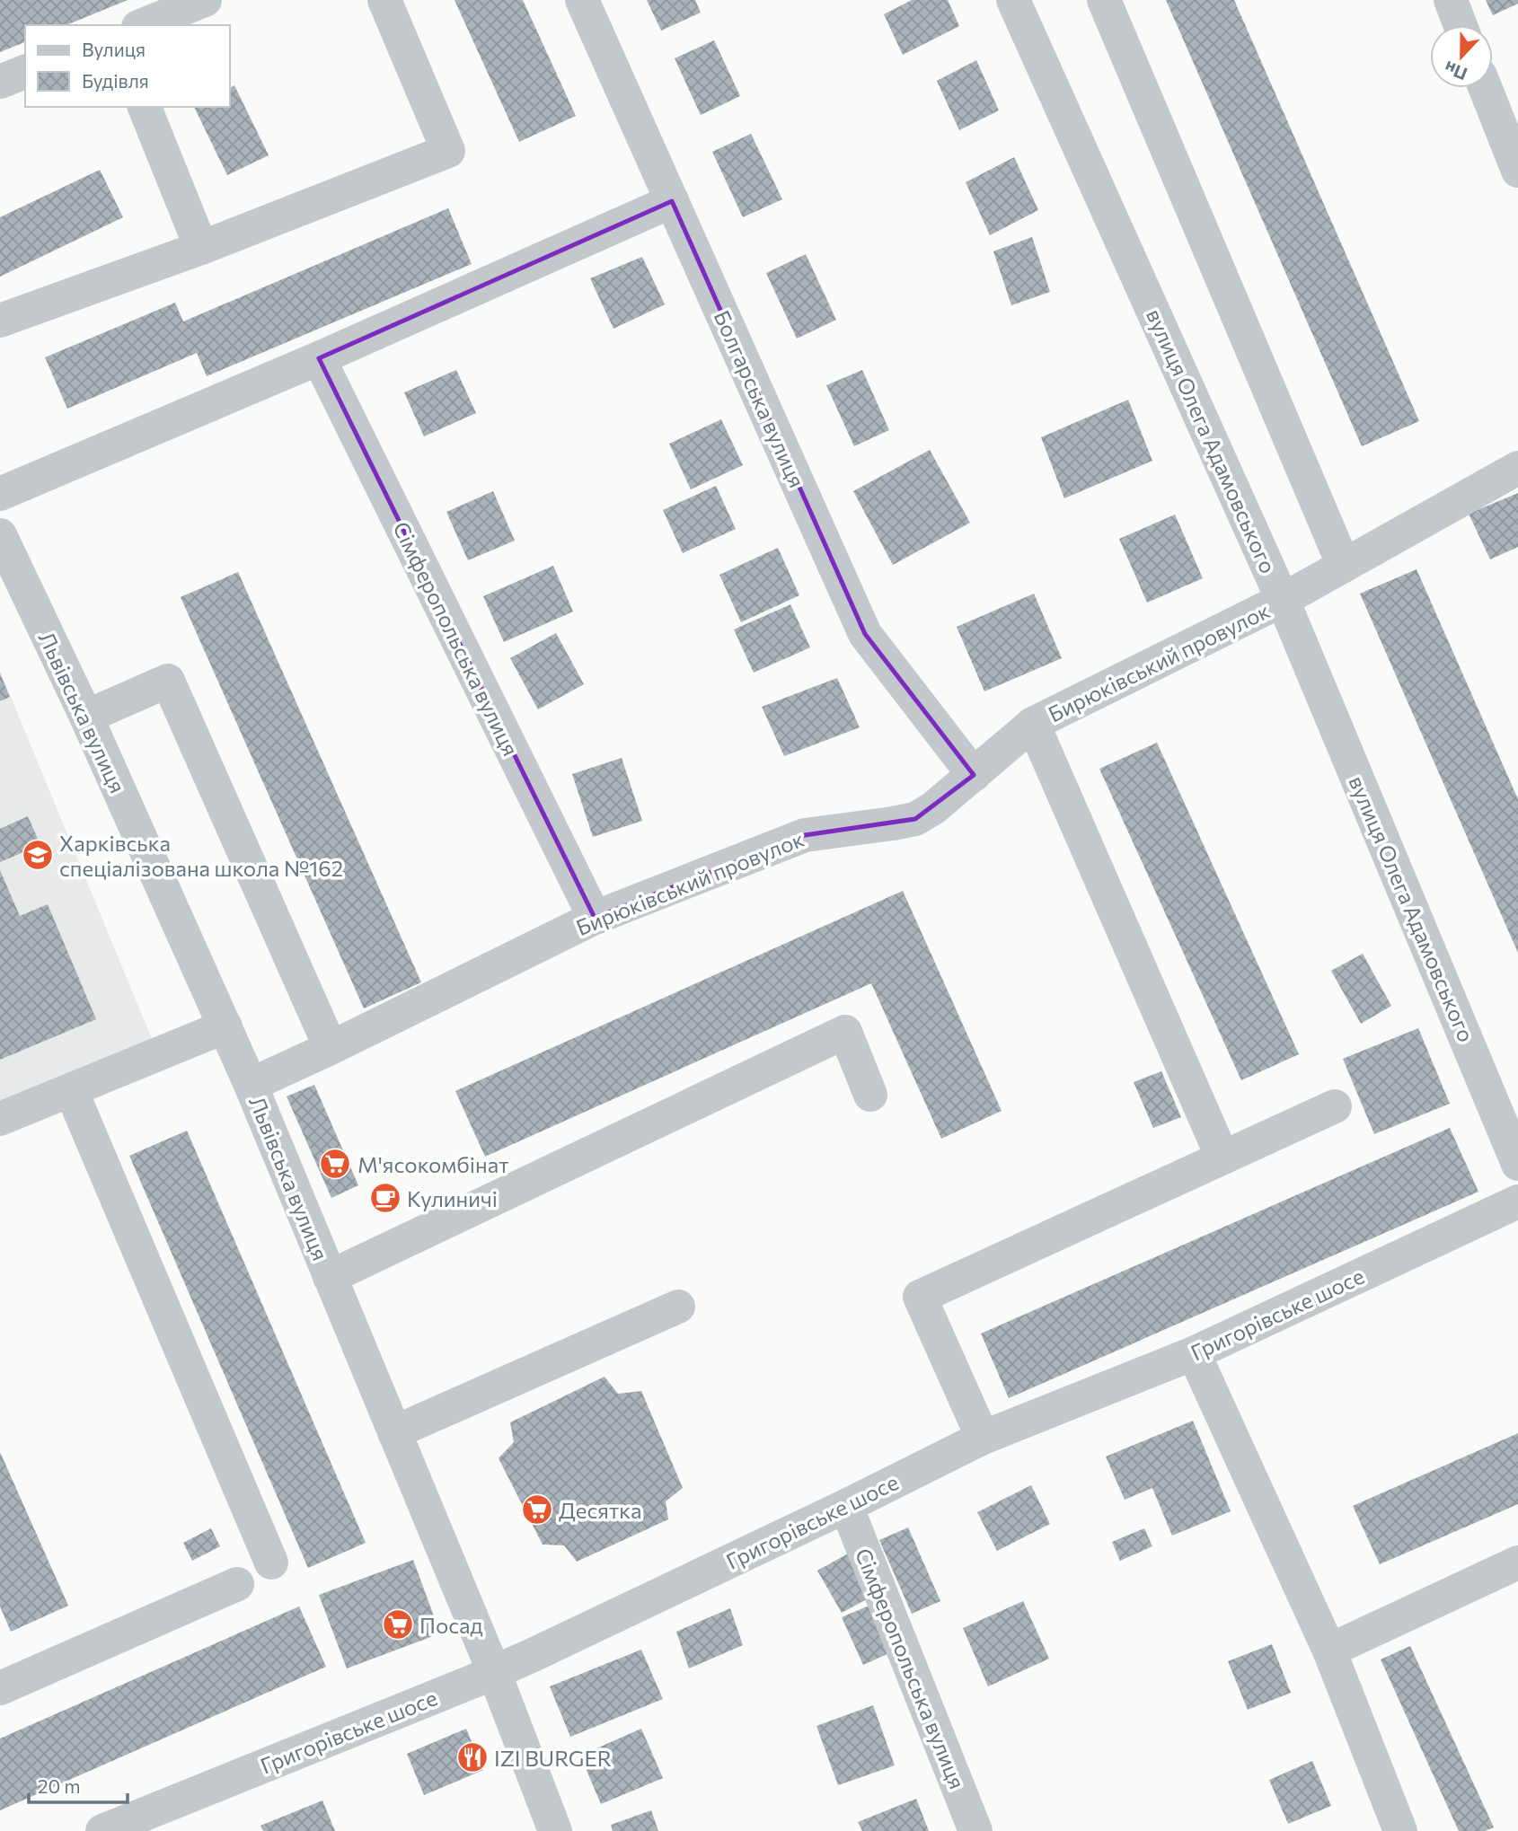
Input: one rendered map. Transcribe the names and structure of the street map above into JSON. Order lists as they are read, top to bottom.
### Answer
{
  "streets": {
    "street": [
      "Болгарська вулиця",
      "вулиця Олега Адамовського",
      "Сімферопольська вулиця",
      "Бирюківський провулок",
      "Львівська вулиця",
      "Григорівське шосе"
    ]
  },
  "crossings": [
    ["Болгарська вулиця", "Бирюківський провулок"],
    ["вулиця Олега Адамовського", "Бирюківський провулок"],
    ["Сімферопольська вулиця", "Бирюківський провулок"],
    ["Сімферопольська вулиця", "Григорівське шосе"],
    ["Бирюківський провулок", "Львівська вулиця"],
    ["Львівська вулиця", "Григорівське шосе"]
  ],
  "places": {
    "school or university": ["Харківська спеціалізована школа №162"],
    "supermarket": ["М'ясокомбінат", "Десятка", "Посад"],
    "cafe": ["Кулиничі"],
    "restaurant": ["IZI BURGER"]
  },
  "legend": ["Вулиця", "Будівля"],
  "scale_bar": "20 m",
  "north": "bottom"
}
